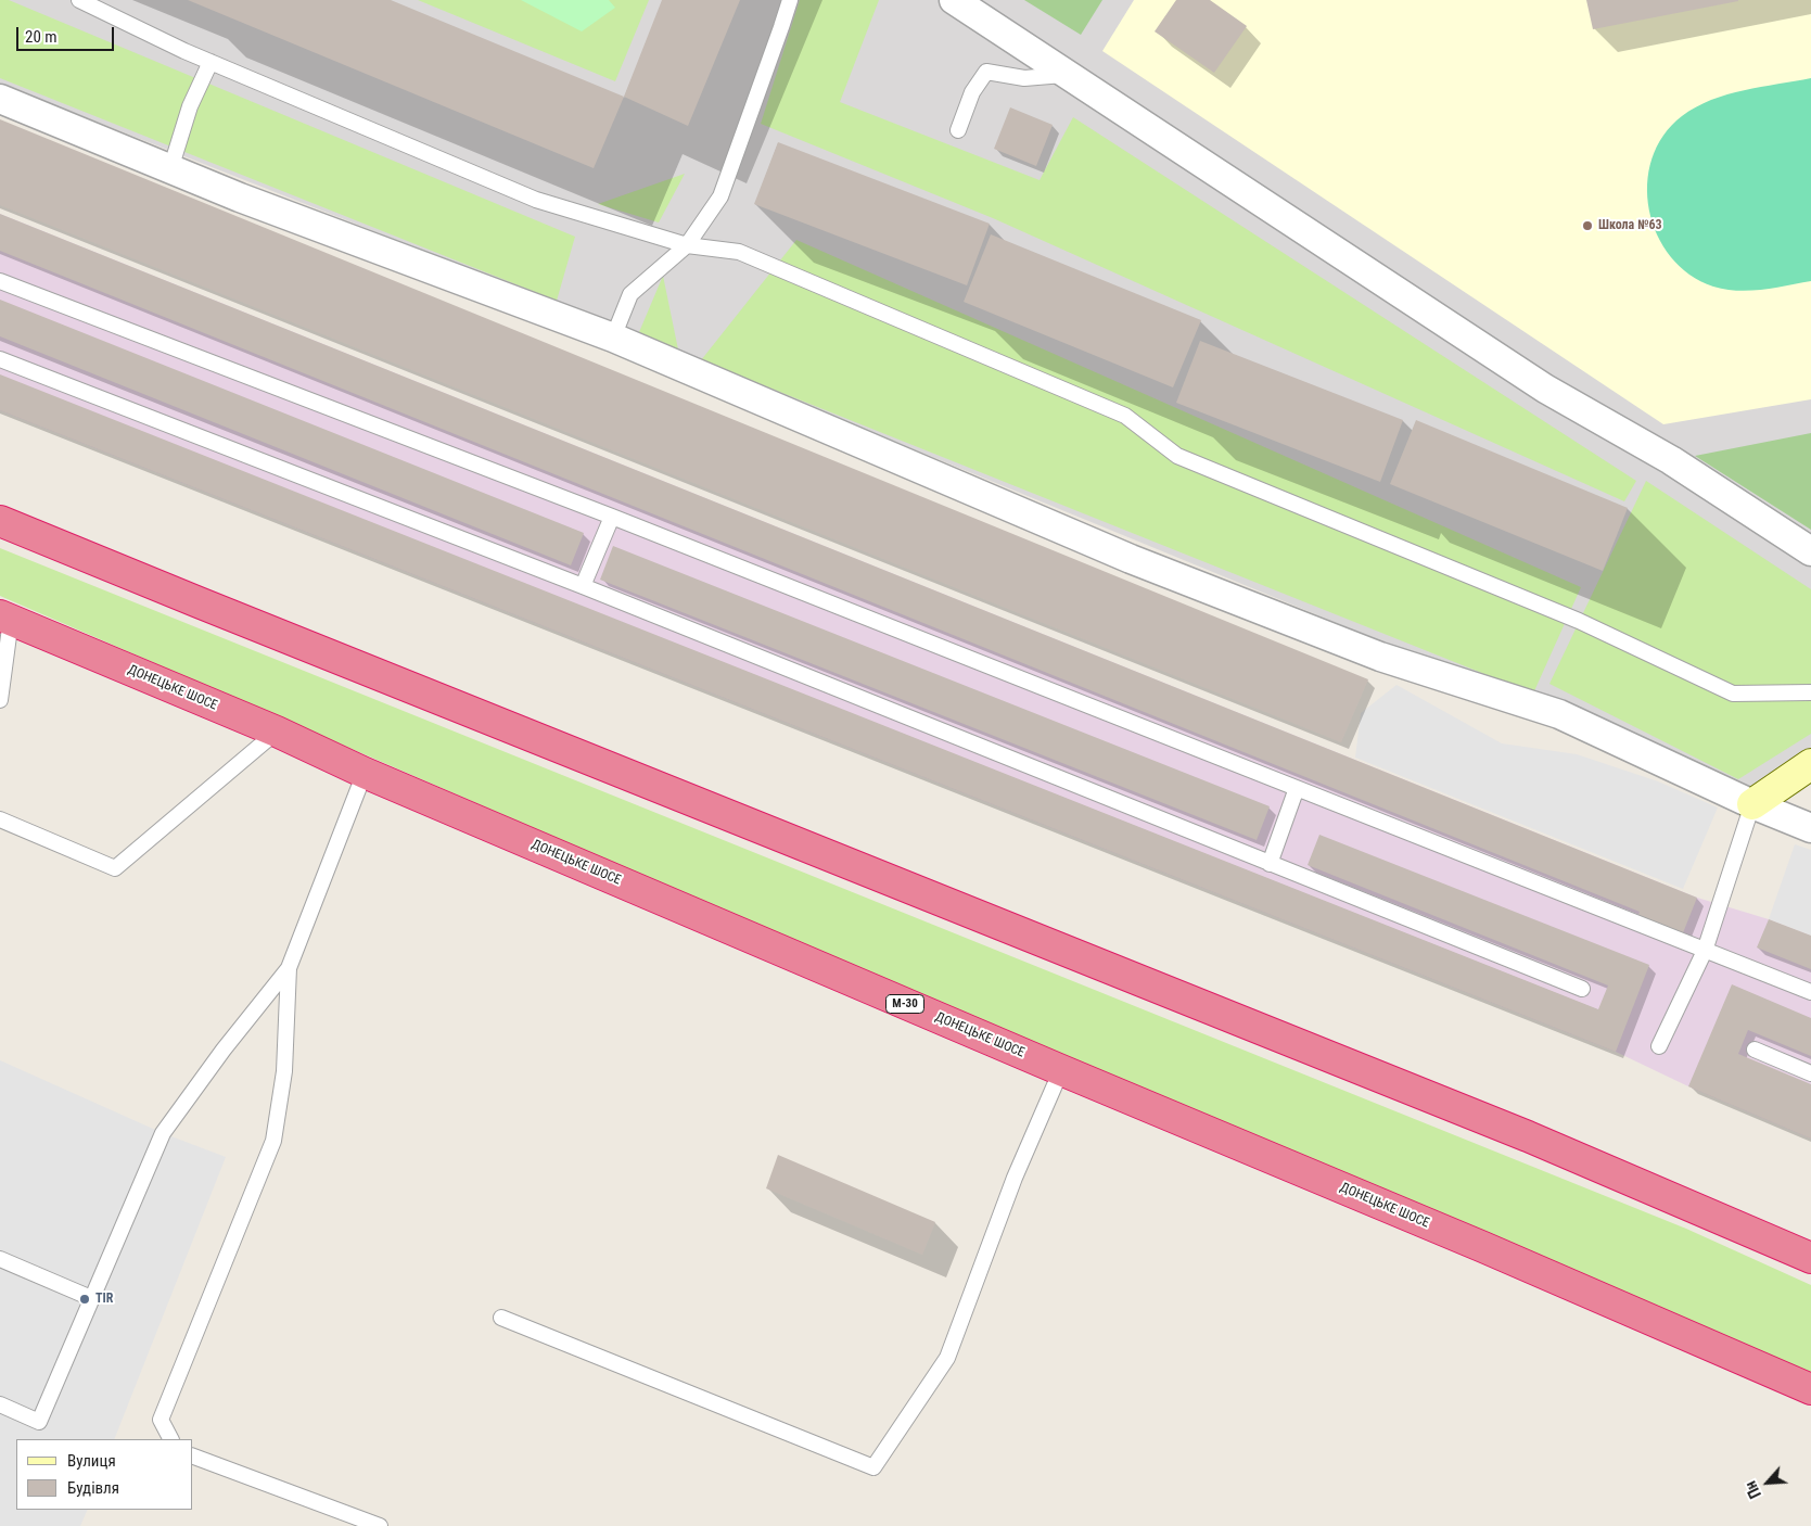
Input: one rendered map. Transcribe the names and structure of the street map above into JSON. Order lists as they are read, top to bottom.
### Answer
{
  "streets": {
    "highway": ["ДОНЕЦЬКЕ ШОСЕ", "М-30"]
  },
  "places": ["Школа №63", "TIR"],
  "legend": ["Вулиця", "Будівля"],
  "scale_bar": "20 m",
  "north": "bottom left"
}
